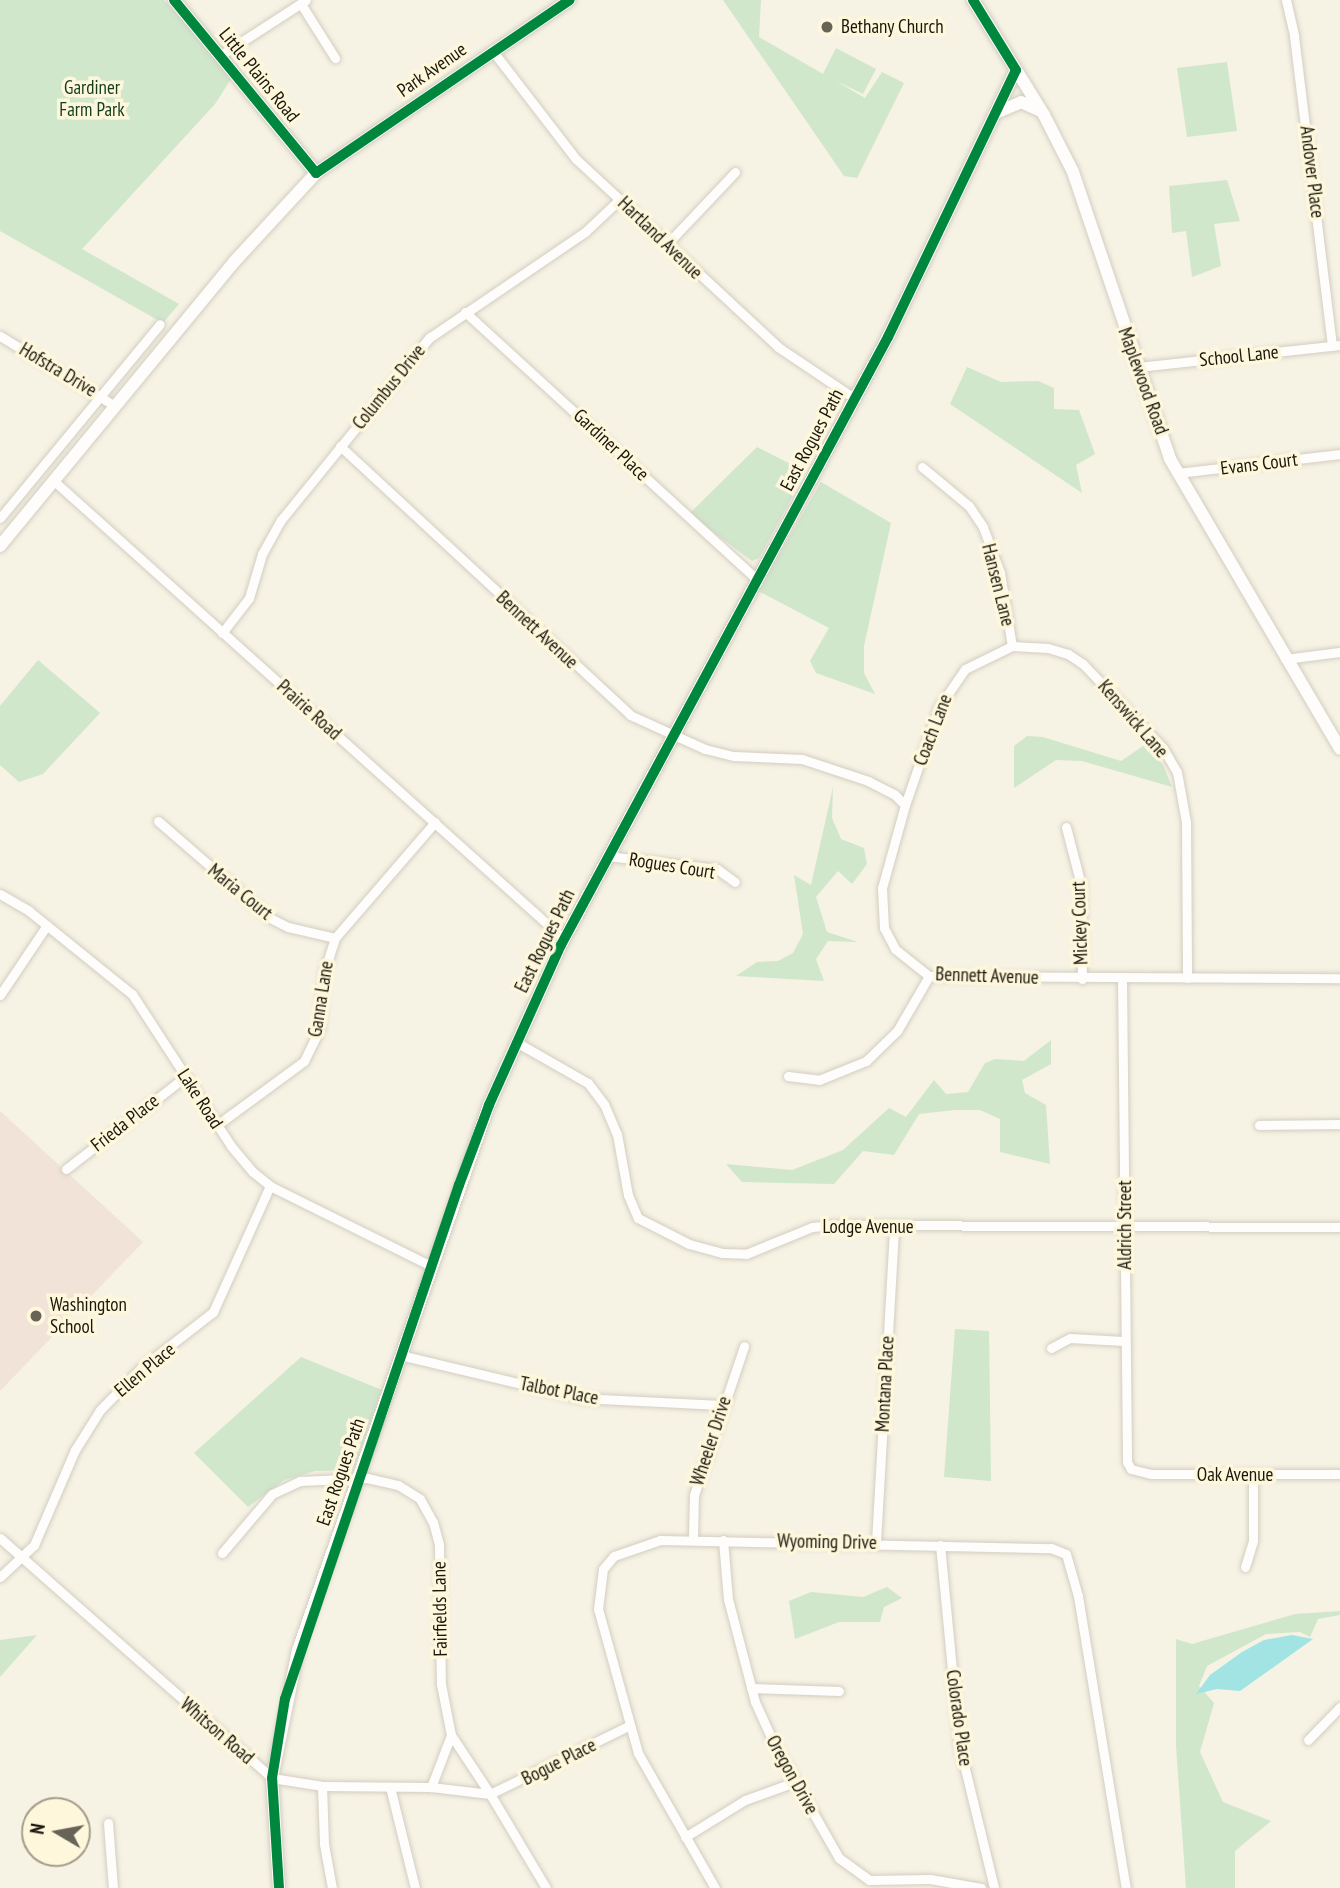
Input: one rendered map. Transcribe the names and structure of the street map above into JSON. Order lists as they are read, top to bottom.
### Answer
{
  "streets": {
    "street": [
      "Park Avenue",
      "Little Plains Road",
      "Andover Place",
      "Hartland Avenue",
      "School Lane",
      "Hofstra Drive",
      "Maplewood Road",
      "Columbus Drive",
      "East Rogues Path",
      "Gardiner Place",
      "Evans Court",
      "Hansen Lane",
      "Bennett Avenue",
      "Prairie Road",
      "Kenswick Lane",
      "Coach Lane",
      "Rogues Court",
      "Maria Court",
      "Mickey Court",
      "Ganna Lane",
      "Lake Road",
      "Frieda Place",
      "Aldrich Street",
      "Lodge Avenue",
      "Ellen Place",
      "Montana Place",
      "Talbot Place",
      "Wheeler Drive",
      "Oak Avenue",
      "Wyoming Drive",
      "Fairfields Lane",
      "Colorado Place",
      "Whitson Road",
      "Bogue Place",
      "Oregon Drive"
    ]
  },
  "crossings": [
    ["Park Avenue", "Little Plains Road"],
    ["Park Avenue", "Hartland Avenue"],
    ["Park Avenue", "Hofstra Drive"],
    ["Park Avenue", "Prairie Road"],
    ["Andover Place", "School Lane"],
    ["Hartland Avenue", "Columbus Drive"],
    ["Hartland Avenue", "East Rogues Path"],
    ["School Lane", "Maplewood Road"],
    ["Maplewood Road", "East Rogues Path"],
    ["Maplewood Road", "Evans Court"],
    ["Columbus Drive", "Gardiner Place"],
    ["Columbus Drive", "Bennett Avenue"],
    ["Columbus Drive", "Prairie Road"],
    ["East Rogues Path", "Gardiner Place"],
    ["East Rogues Path", "Bennett Avenue"],
    ["East Rogues Path", "Prairie Road"],
    ["East Rogues Path", "Rogues Court"],
    ["East Rogues Path", "Lake Road"],
    ["East Rogues Path", "Lodge Avenue"],
    ["East Rogues Path", "Talbot Place"],
    ["East Rogues Path", "Fairfields Lane"],
    ["East Rogues Path", "Whitson Road"],
    ["Hansen Lane", "Kenswick Lane"],
    ["Hansen Lane", "Coach Lane"],
    ["Bennett Avenue", "Kenswick Lane"],
    ["Bennett Avenue", "Coach Lane"],
    ["Bennett Avenue", "Mickey Court"],
    ["Bennett Avenue", "Aldrich Street"],
    ["Prairie Road", "Ganna Lane"],
    ["Kenswick Lane", "Coach Lane"],
    ["Maria Court", "Ganna Lane"],
    ["Ganna Lane", "Lake Road"],
    ["Lake Road", "Frieda Place"],
    ["Lake Road", "Ellen Place"],
    ["Aldrich Street", "Lodge Avenue"],
    ["Aldrich Street", "Oak Avenue"],
    ["Lodge Avenue", "Montana Place"],
    ["Ellen Place", "Whitson Road"],
    ["Montana Place", "Wyoming Drive"],
    ["Talbot Place", "Wheeler Drive"],
    ["Wheeler Drive", "Wyoming Drive"],
    ["Wyoming Drive", "Colorado Place"],
    ["Wyoming Drive", "Bogue Place"],
    ["Wyoming Drive", "Oregon Drive"],
    ["Whitson Road", "Bogue Place"]
  ],
  "parks": ["Gardiner Farm Park"],
  "places": ["Bethany Church", "Washington School"],
  "north": "left"
}
